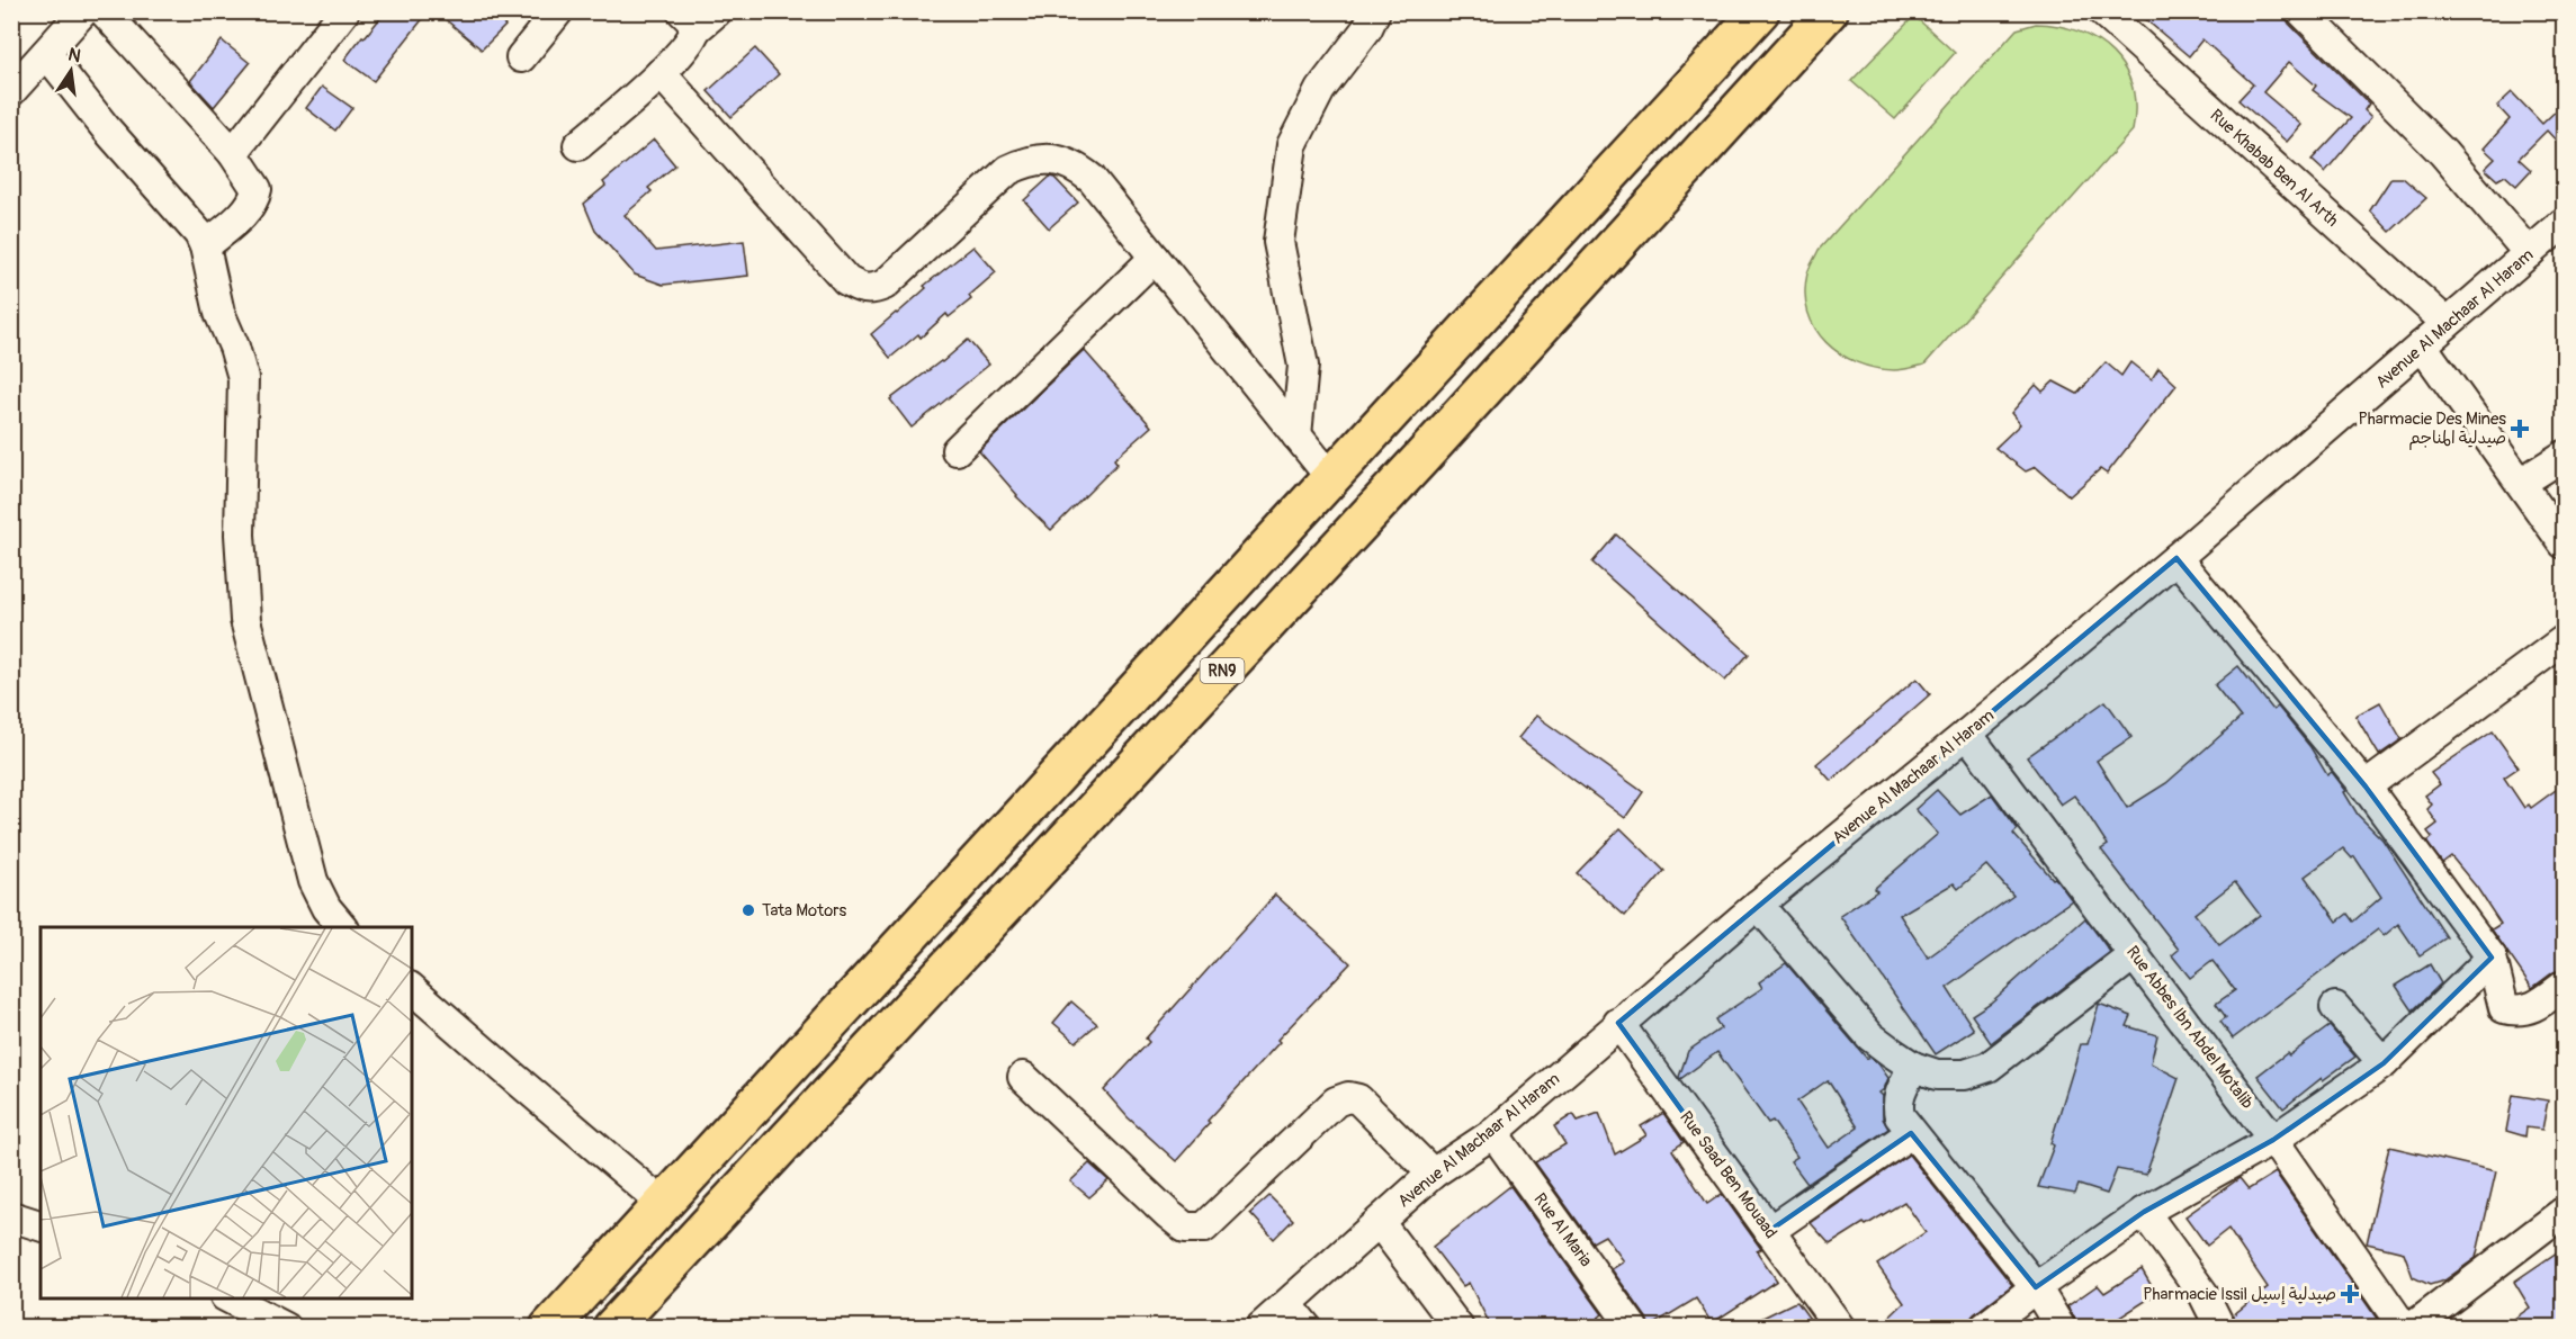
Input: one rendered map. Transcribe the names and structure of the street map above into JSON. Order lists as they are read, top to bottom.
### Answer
{
  "streets": {
    "main road": ["RN9"],
    "street": [
      "Rue Khabab Ben Al Arth",
      "Avenue Al Machaar Al Haram",
      "Rue Abbes Ibn Abdel Motalib",
      "Rue Saad Ben Mouaad",
      "Rue Al Maria"
    ]
  },
  "crossings": [
    ["Rue Khabab Ben Al Arth", "Avenue Al Machaar Al Haram"],
    ["Avenue Al Machaar Al Haram", "Rue Abbes Ibn Abdel Motalib"],
    ["Avenue Al Machaar Al Haram", "Rue Saad Ben Mouaad"],
    ["Avenue Al Machaar Al Haram", "Rue Al Maria"]
  ],
  "places": {
    "health": ["Pharmacie Des Mines صيدلية المناجم", "Pharmacie Issil صيدلية إسيل"],
    "other": ["Tata Motors"]
  },
  "north": "top"
}
